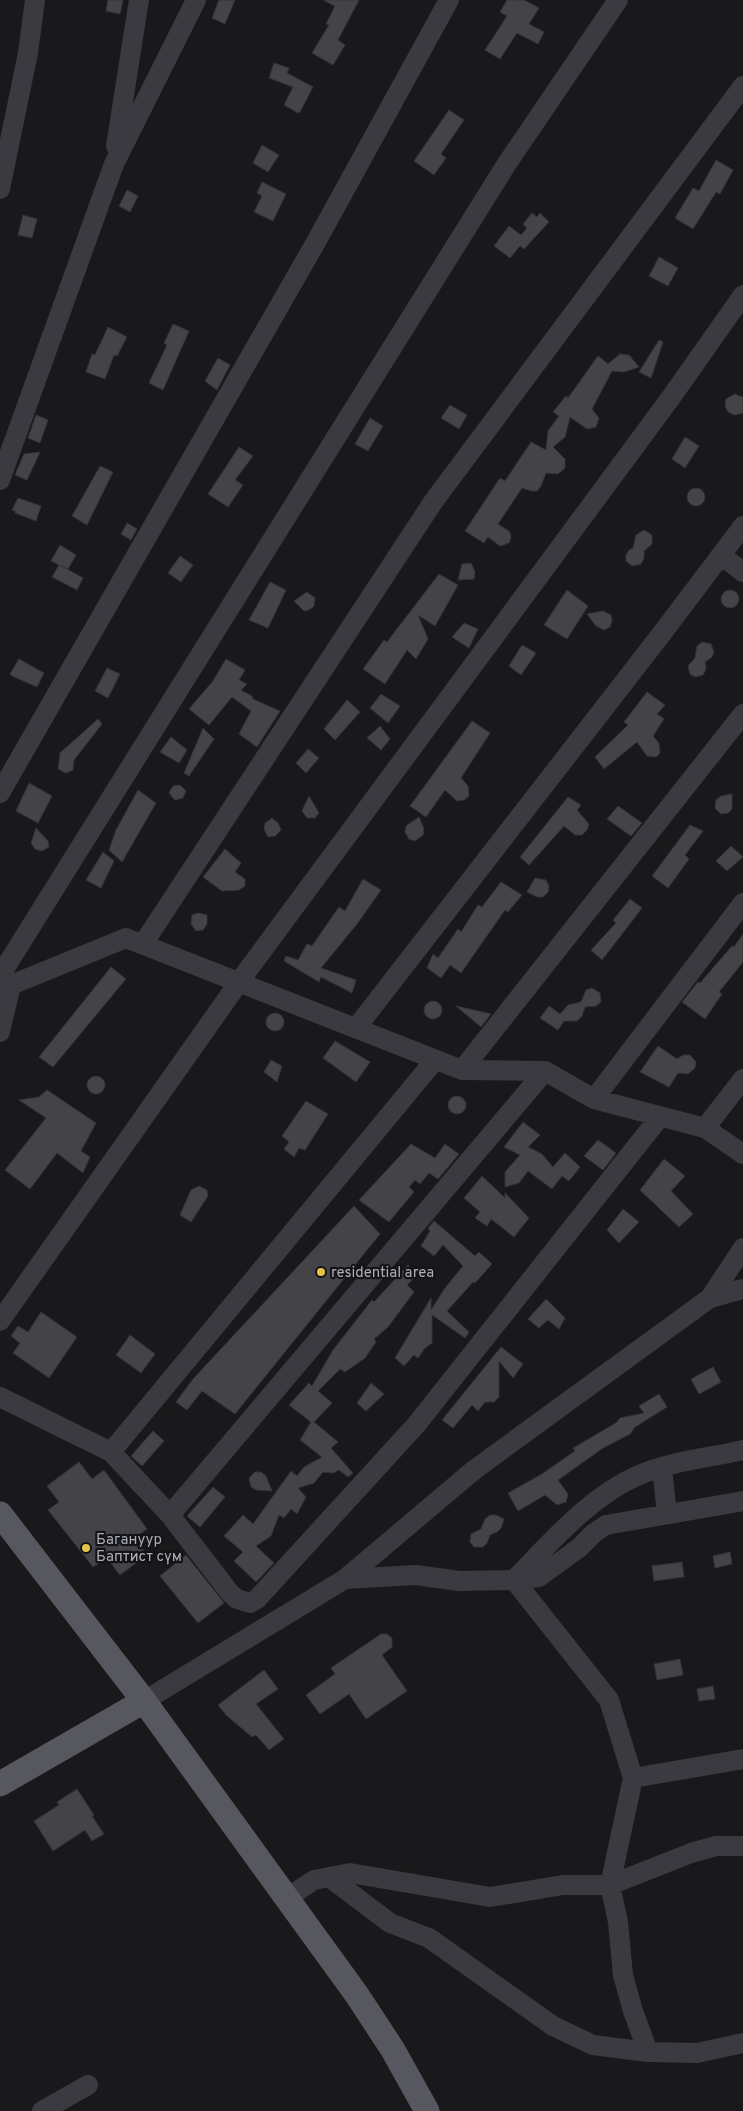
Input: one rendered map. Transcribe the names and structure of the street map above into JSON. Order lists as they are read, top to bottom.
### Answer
{
  "places": ["residential area", "Багануур Баптист сүм"]
}
